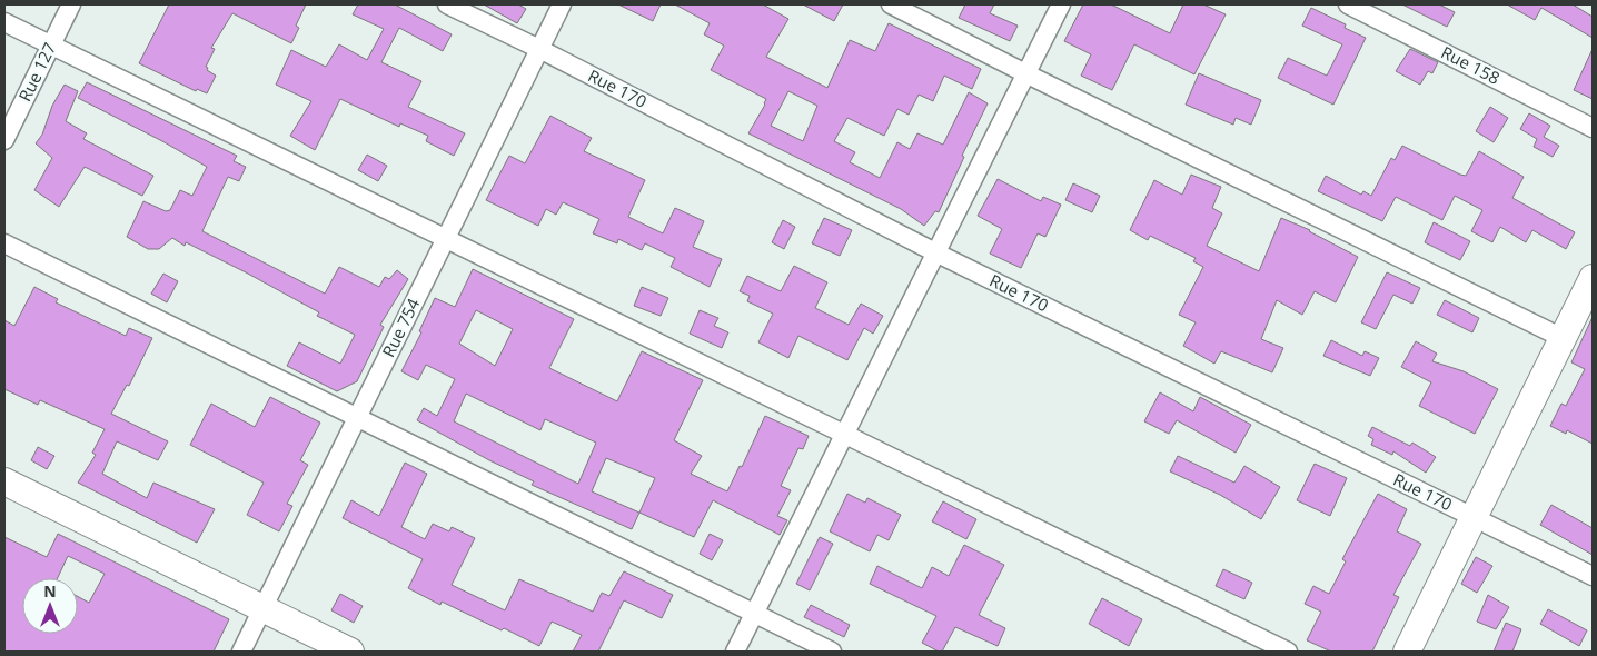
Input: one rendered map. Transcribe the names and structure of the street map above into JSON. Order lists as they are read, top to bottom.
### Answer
{
  "streets": {
    "street": [
      "Rue 158",
      "Rue 127",
      "Rue 170",
      "Rue 754"
    ]
  },
  "crossings": [
    ["Rue 170", "Rue 754"]
  ],
  "north": "top"
}
